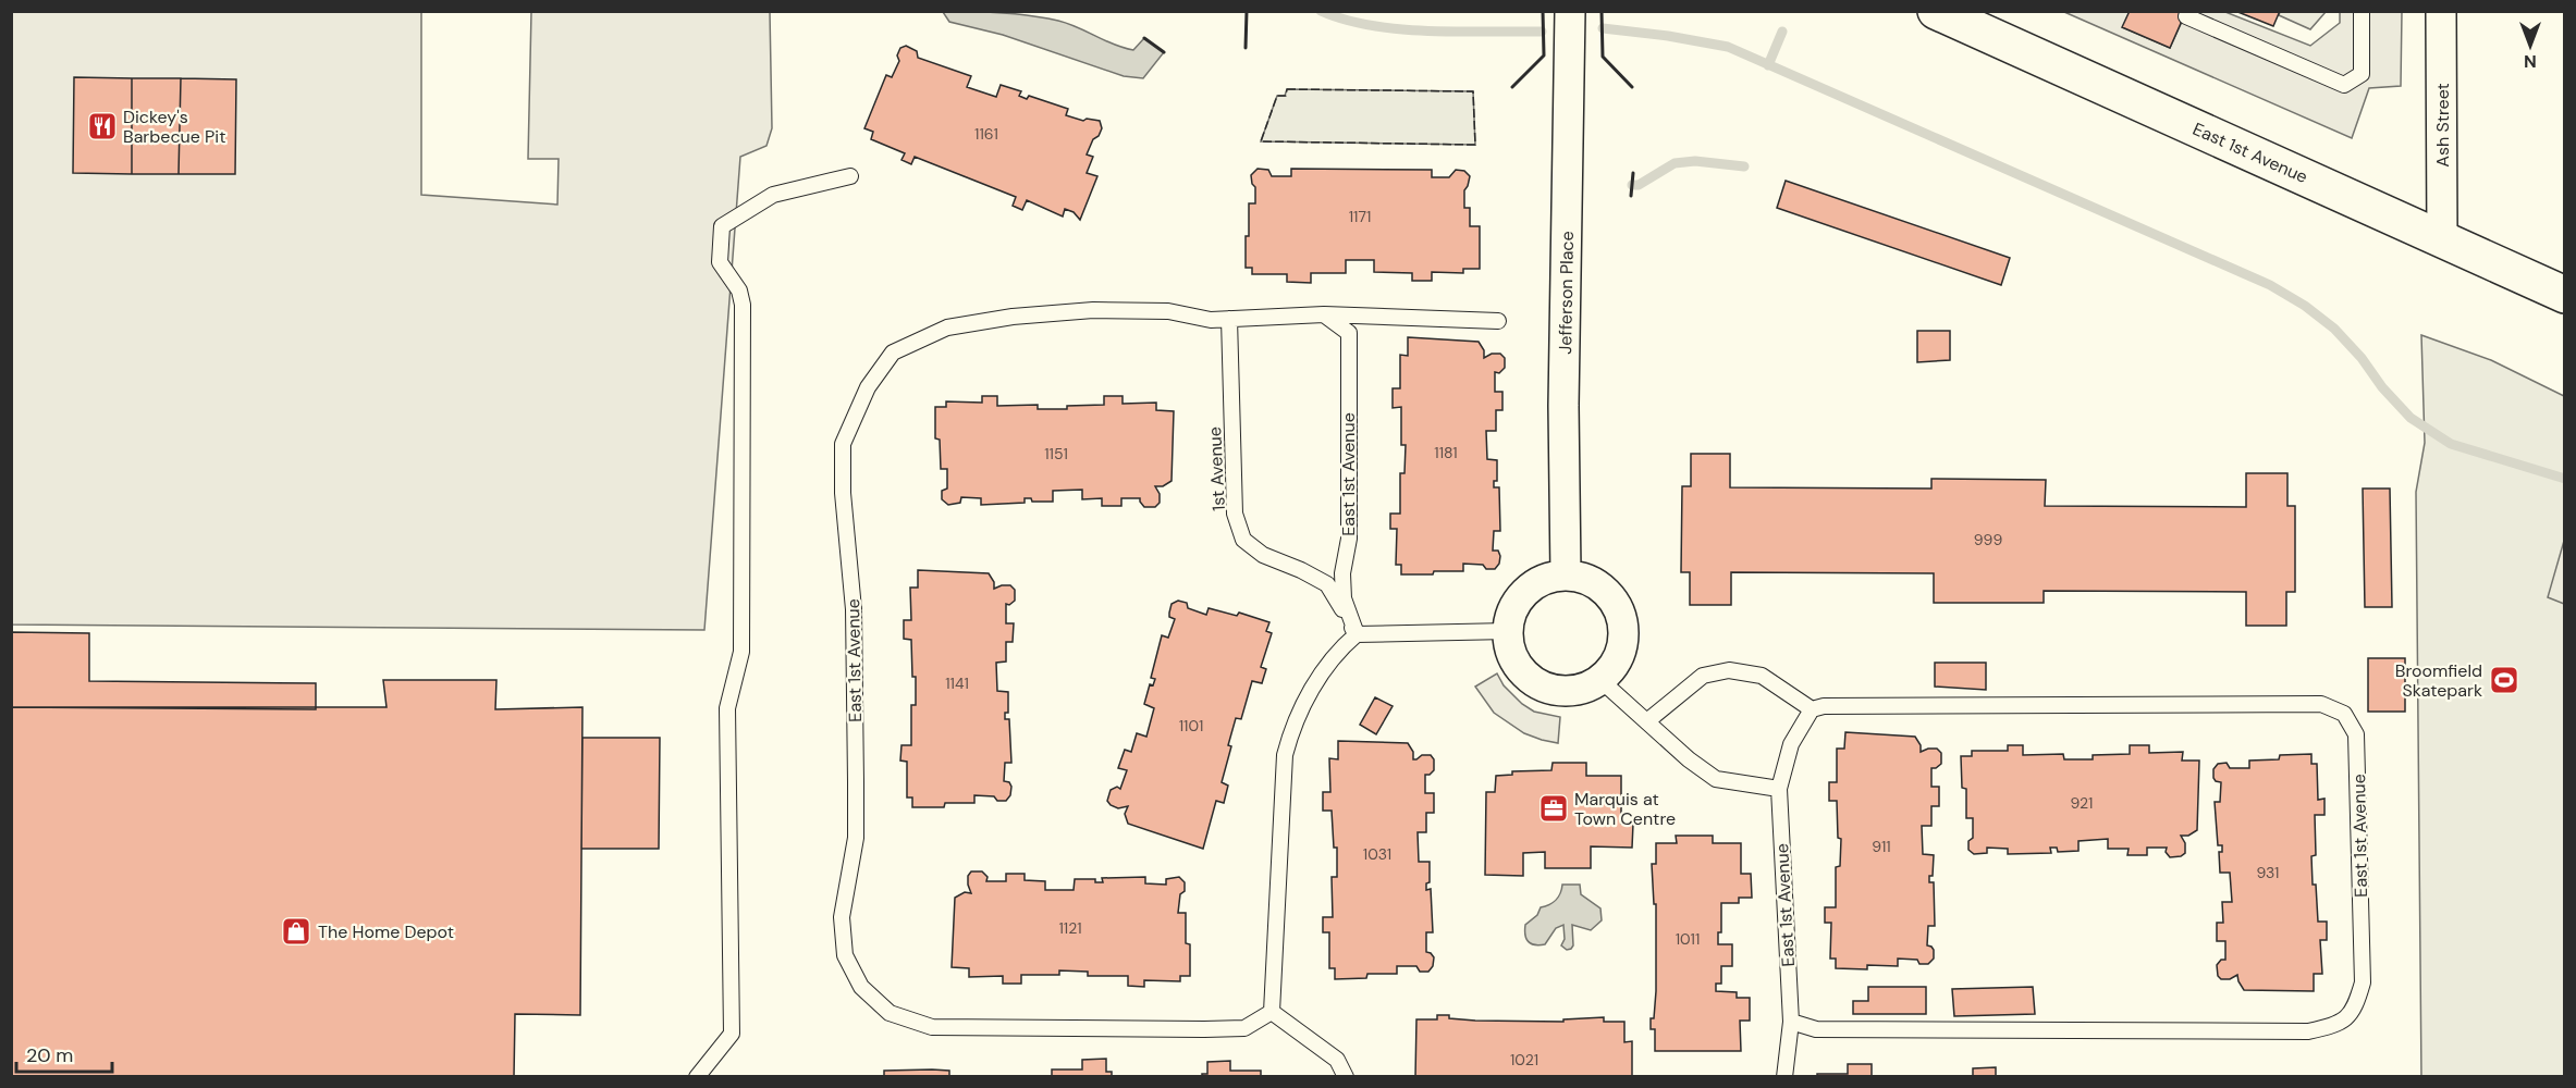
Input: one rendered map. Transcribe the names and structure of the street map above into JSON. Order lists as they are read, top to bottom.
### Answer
{
  "streets": {
    "street": ["Ash Street", "East 1st Avenue", "Jefferson Place"],
    "lane": ["1st Avenue"]
  },
  "crossings": [
    ["Ash Street", "East 1st Avenue"],
    ["East 1st Avenue", "1st Avenue"]
  ],
  "places": {
    "restaurant": ["Dickey's Barbecue Pit"],
    "sports": ["Broomfield Skatepark"],
    "office": ["Marquis at Town Centre"],
    "shop": ["The Home Depot"]
  },
  "house_numbers": [
    "1161",
    "1171",
    "1181",
    "1151",
    "999",
    "1141",
    "1101",
    "921",
    "911",
    "1031",
    "931",
    "1121",
    "1011",
    "1021"
  ],
  "scale_bar": "20 m",
  "north": "bottom"
}
